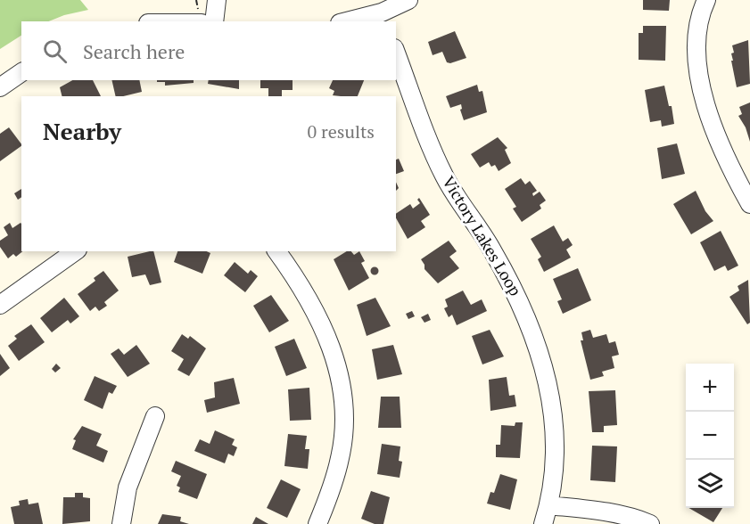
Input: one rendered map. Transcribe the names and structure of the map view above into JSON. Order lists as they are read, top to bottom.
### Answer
{
  "streets": {
    "street": ["Victory Lakes Loop"]
  },
  "page": {
    "search": "Search here",
    "heading": ["Nearby", "0 results"],
    "map_buttons": ["+", "−"]
  }
}
